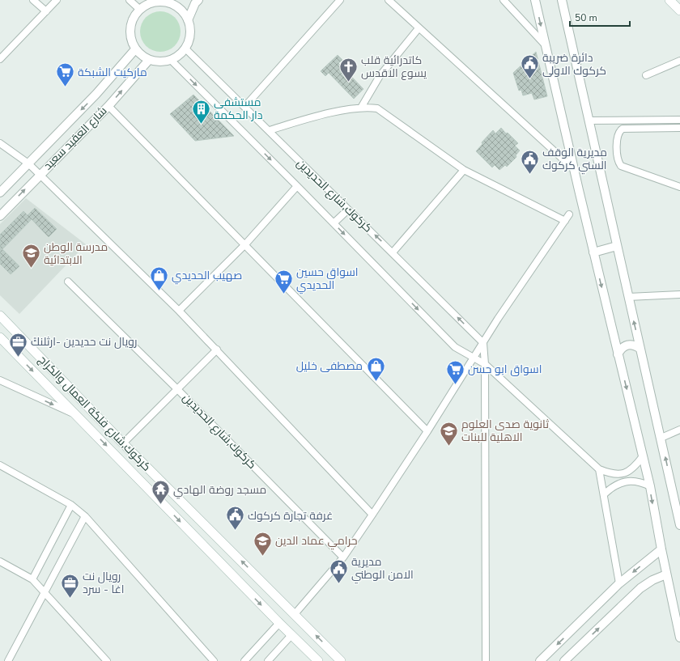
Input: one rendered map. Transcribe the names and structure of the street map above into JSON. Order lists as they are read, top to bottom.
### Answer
{
  "streets": {
    "main road": ["كركوك,شارع فلكة العمال والكراج"],
    "street": ["شارع العقيد سعيد", "كركوك,شارع الحديدين"]
  },
  "crossings": [
    ["شارع العقيد سعيد", "كركوك,شارع الحديدين"],
    ["كركوك,شارع الحديدين", "كركوك,شارع فلكة العمال والكراج"]
  ],
  "places": {
    "public building": [
      "دائرة ضريبة كركوك الاولى",
      "مديرية الوقف السني كركوك",
      "غرفة تجارة كركوك",
      "مديرية الامن الوطني"
    ],
    "church": ["كاتدرائية قلب يسوع الاقدس"],
    "supermarket": ["ماركيت الشبكة", "اسواق حسين الحديدي", "اسواق ابو حسن"],
    "building": ["مستشفى دار الحكمة"],
    "school or university": ["مدرسة الوطن الابتدائية", "ثانوية صدى العلوم الاهلية للبنات", "حرامي عماد الدين"],
    "shop": ["صهيب الحديدي", "مصطفى خليل"],
    "office": ["رويال نت حديدين -ارثلنكً", "رويال نت اغا - سرد"],
    "temple": ["مسجد روضة الهادي"]
  },
  "scale_bar": "50 m"
}
